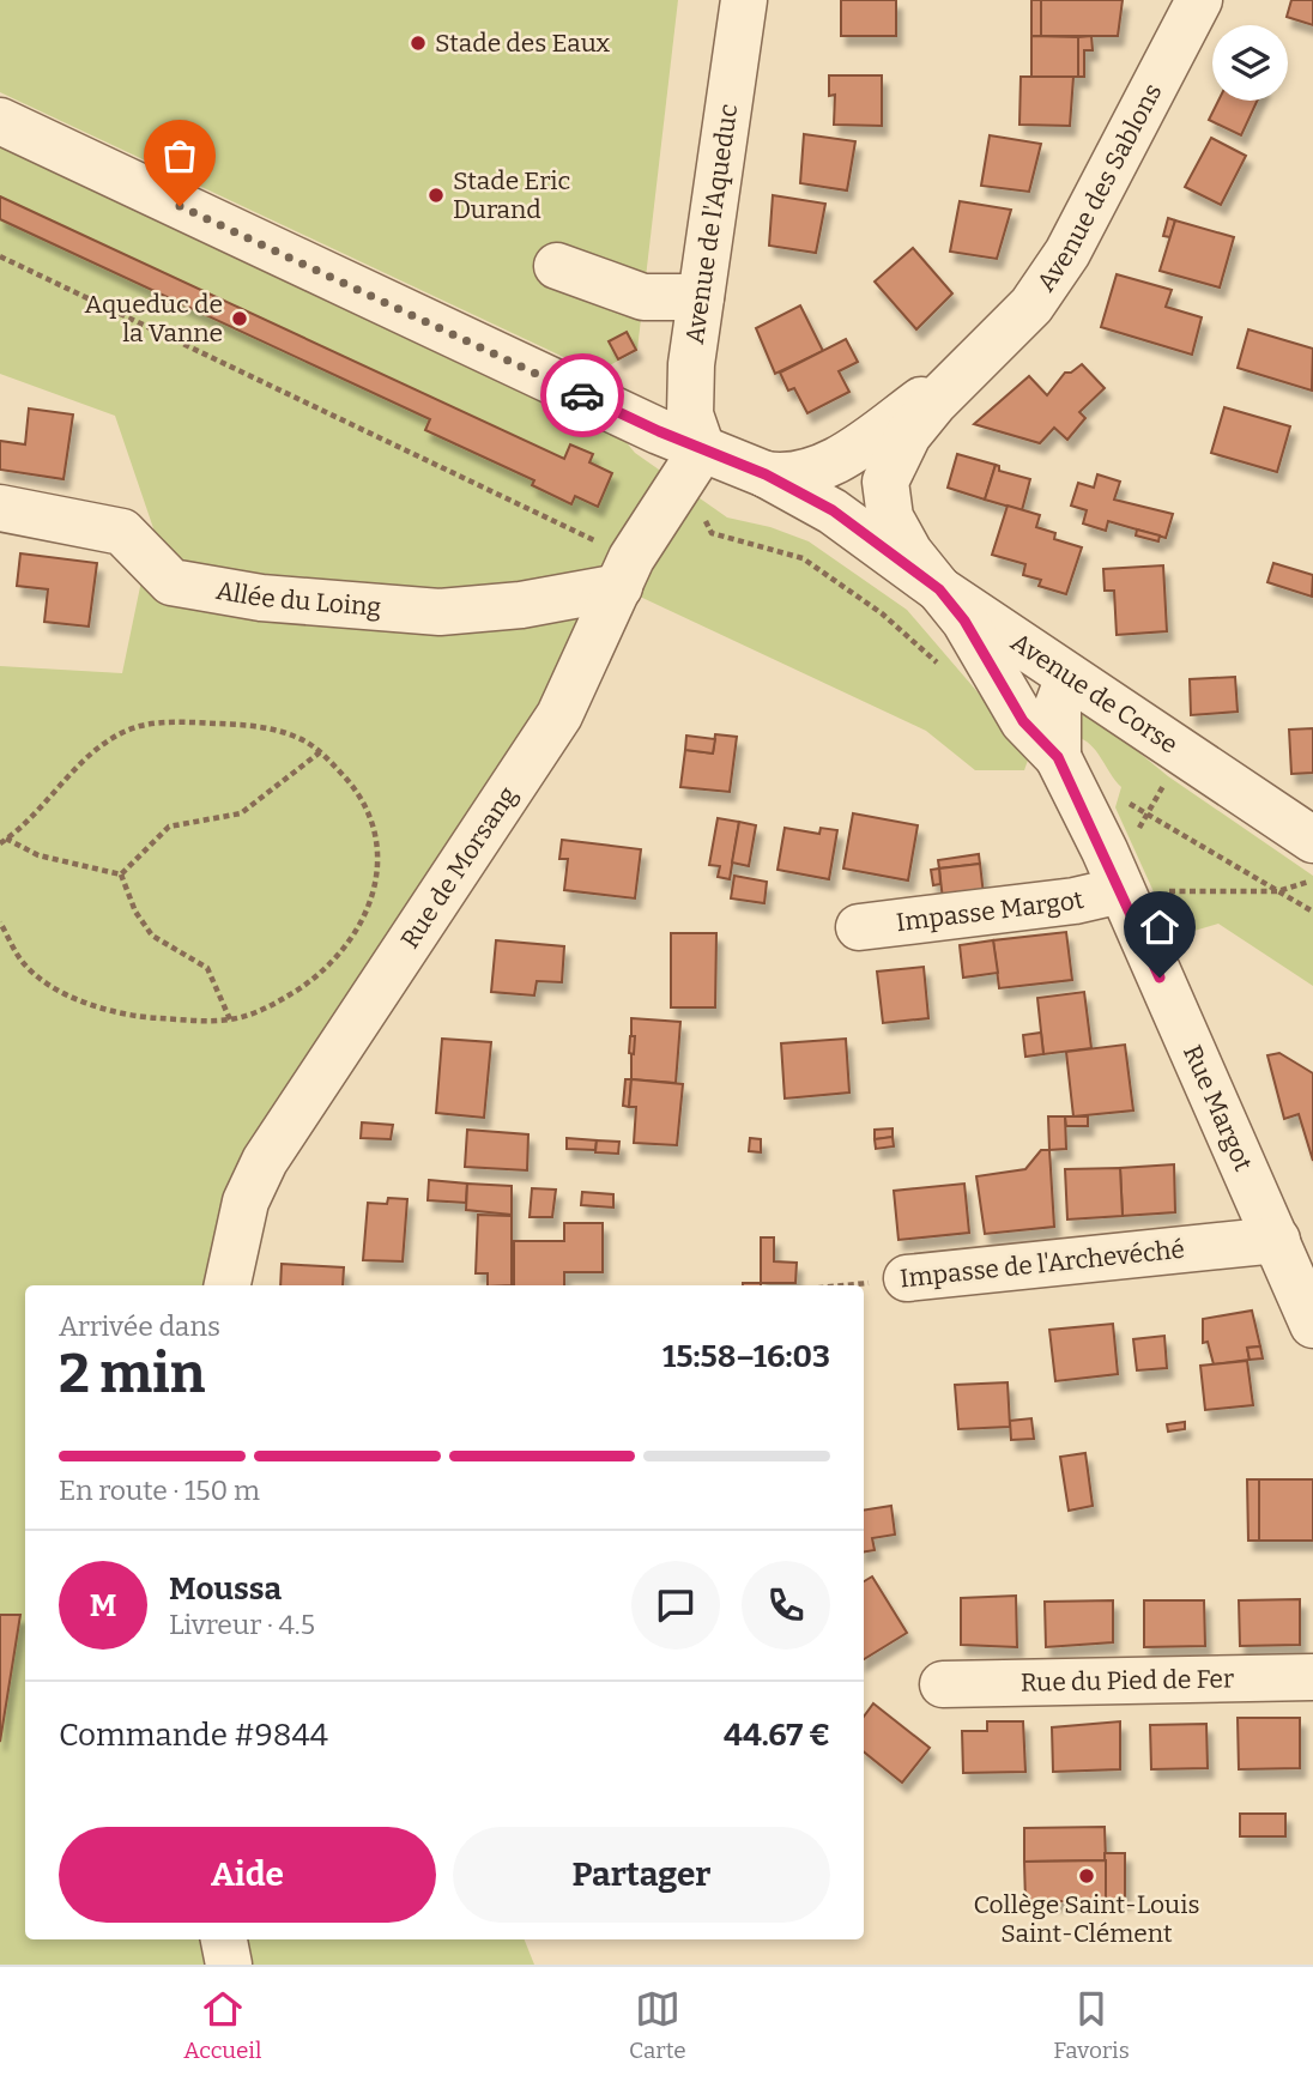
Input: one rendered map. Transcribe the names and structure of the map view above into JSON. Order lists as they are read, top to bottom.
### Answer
{
  "streets": {
    "street": [
      "Avenue des Sablons",
      "Avenue de l'Aqueduc",
      "Allée du Loing",
      "Avenue de Corse",
      "Rue de Morsang",
      "Impasse Margot",
      "Rue Margot",
      "Impasse de l'Archevéché",
      "Rue du Pied de Fer"
    ]
  },
  "crossings": [
    ["Avenue des Sablons", "Avenue de Corse"],
    ["Avenue de l'Aqueduc", "Avenue de Corse"],
    ["Avenue de l'Aqueduc", "Rue de Morsang"],
    ["Allée du Loing", "Rue de Morsang"],
    ["Avenue de Corse", "Rue de Morsang"],
    ["Avenue de Corse", "Rue Margot"],
    ["Impasse Margot", "Rue Margot"],
    ["Rue Margot", "Impasse de l'Archevéché"]
  ],
  "places": [
    "Stade des Eaux",
    "Stade Eric Durand",
    "Aqueduc de la Vanne",
    "Collège Saint-Louis Saint-Clément"
  ],
  "page": {
    "heading": ["2 min", "Arrivée dans", "15:58–16:03"],
    "panel": [
      "Moussa",
      "Livreur · 4.5",
      "Commande #9844",
      "44.67 €"
    ],
    "bar": "En route · 150 m",
    "round": "M",
    "buttons": ["Aide", "Partager"],
    "tabs": ["Accueil", "Carte", "Favoris"]
  }
}
